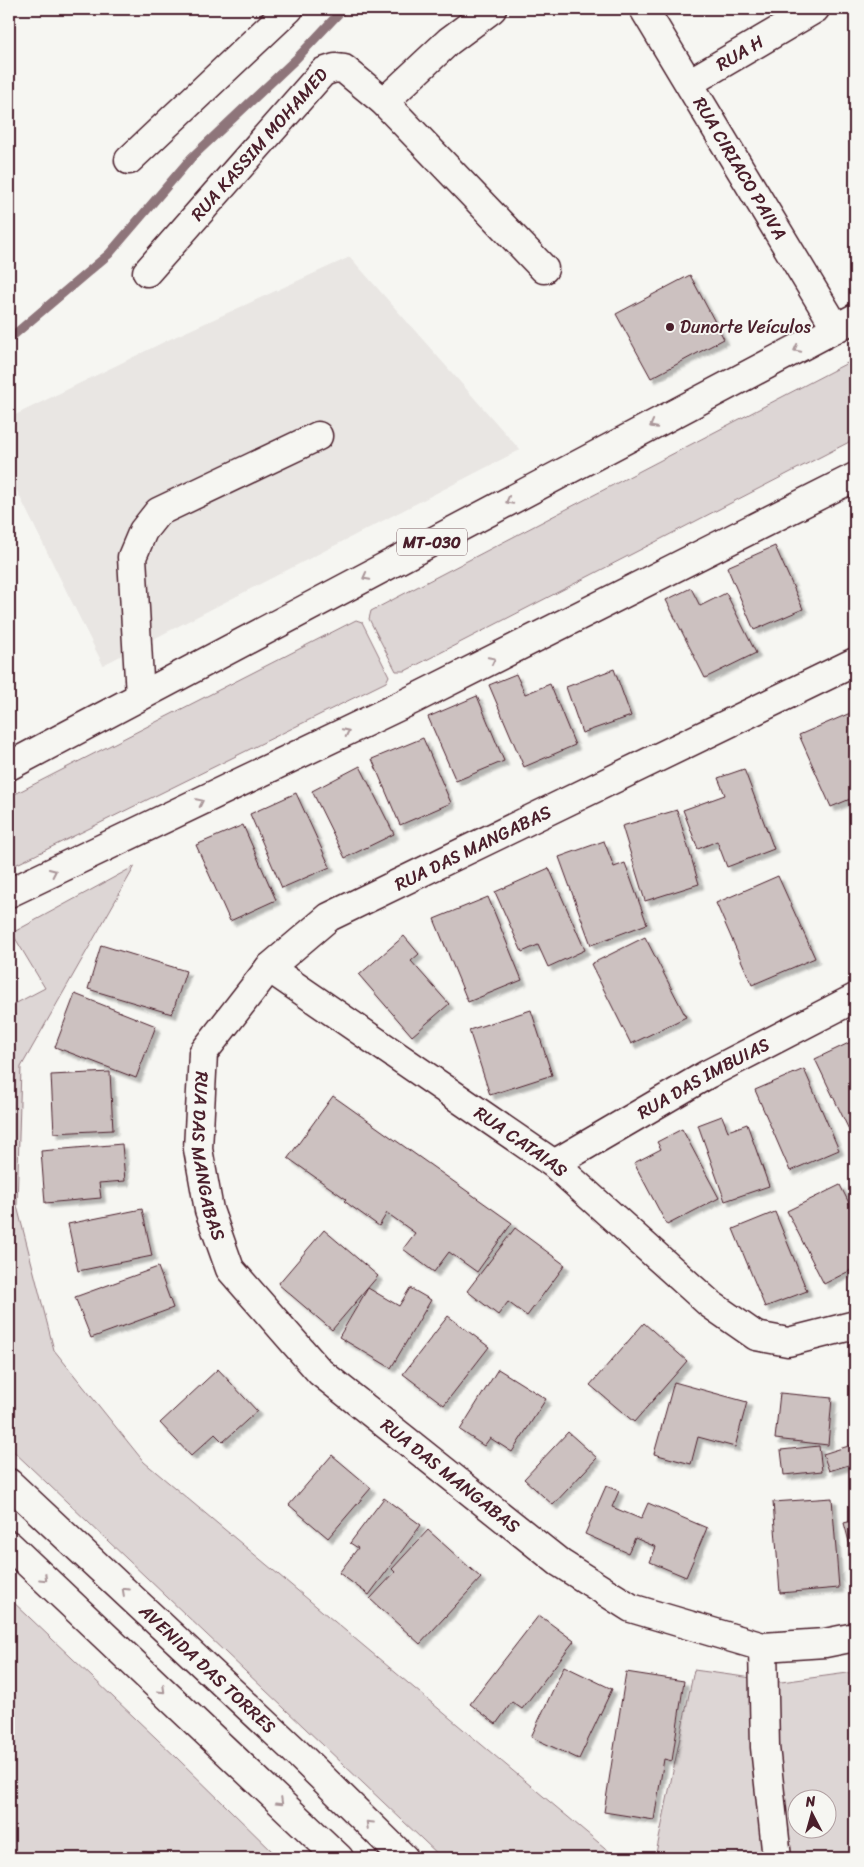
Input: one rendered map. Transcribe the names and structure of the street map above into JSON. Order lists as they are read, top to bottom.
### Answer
{
  "streets": {
    "street": [
      "RUA H",
      "RUA KASSIM MOHAMED",
      "RUA CIRIACO PAIVA",
      "MT-030",
      "RUA DAS MANGABAS",
      "RUA DAS IMBUIAS",
      "RUA CATAIAS",
      "AVENIDA DAS TORRES"
    ]
  },
  "crossings": [
    ["RUA H", "RUA CIRIACO PAIVA"],
    ["RUA CIRIACO PAIVA", "MT-030"],
    ["RUA DAS MANGABAS", "RUA CATAIAS"],
    ["RUA DAS IMBUIAS", "RUA CATAIAS"]
  ],
  "places": ["Dunorte Veículos"],
  "north": "top"
}
